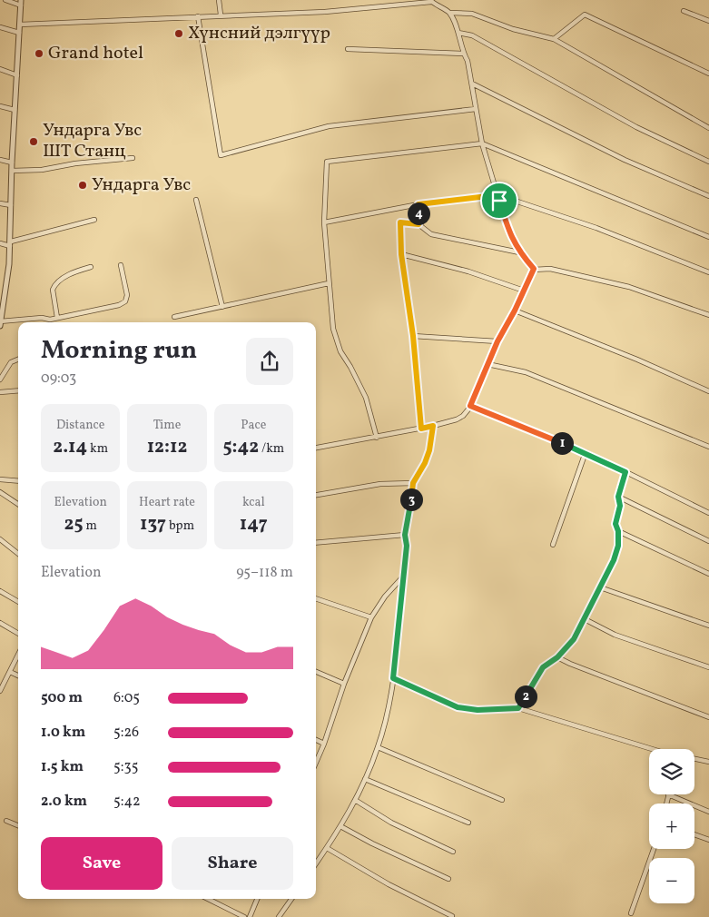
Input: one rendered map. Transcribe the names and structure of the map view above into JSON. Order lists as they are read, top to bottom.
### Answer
{
  "places": [
    "Хүнсний дэлгүүр",
    "Grand hotel",
    "Ундарга Увс ШТ Станц",
    "Ундарга Увс"
  ],
  "page": {
    "pins": [
      "4",
      "1",
      "3",
      "2"
    ],
    "heading": ["Morning run", "09:03"],
    "stats": [
      ["Distance", "2.14 km"],
      ["Time", "12:12"],
      ["Pace", "5:42 /km"],
      ["Elevation", "25 m"],
      ["Heart rate", "137 bpm"],
      ["kcal", "147"]
    ],
    "chart": ["Elevation", "95–118 m"],
    "list": [
      {
        "name": "500 m",
        "note": "6:05"
      },
      {
        "name": "1.0 km",
        "note": "5:26"
      },
      {
        "name": "1.5 km",
        "note": "5:35"
      },
      {
        "name": "2.0 km",
        "note": "5:42"
      }
    ],
    "map_buttons": ["+", "−"],
    "buttons": ["Save", "Share"]
  }
}
